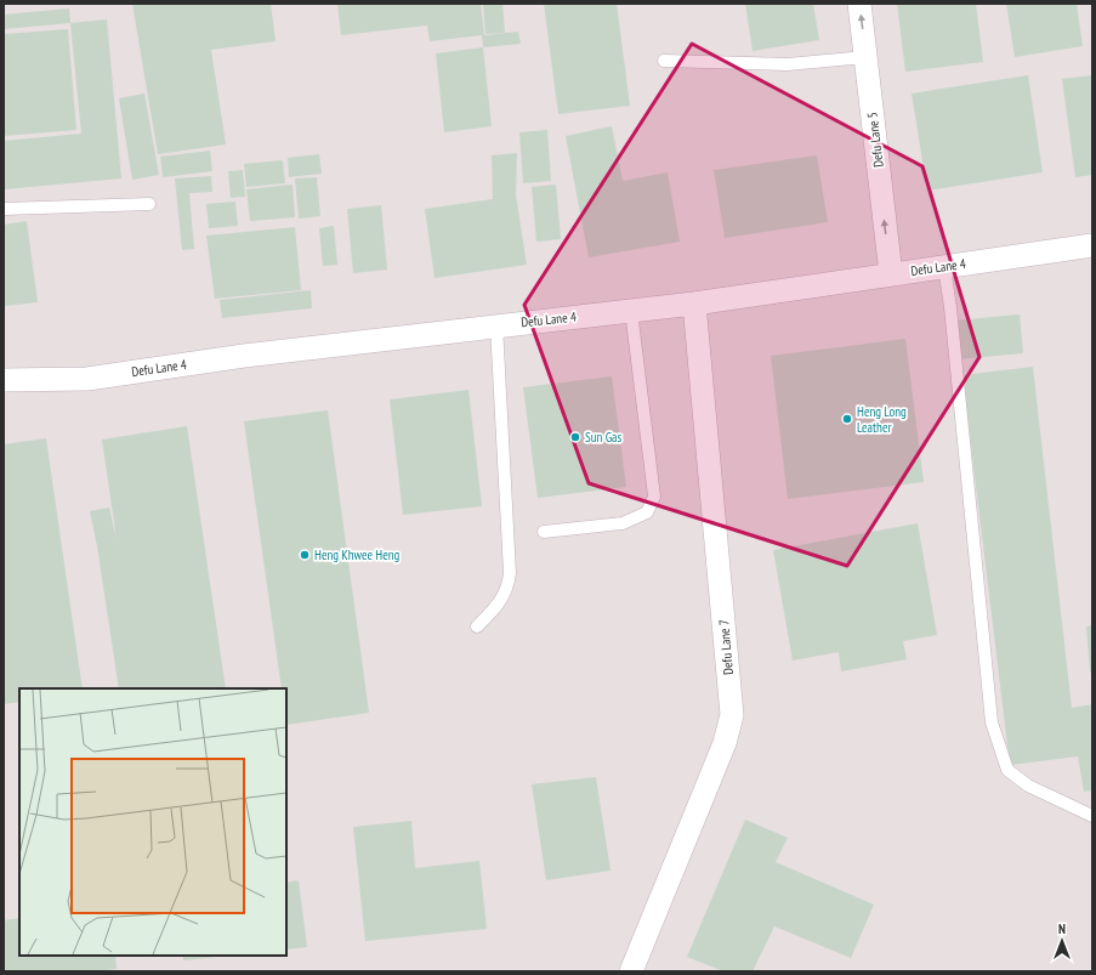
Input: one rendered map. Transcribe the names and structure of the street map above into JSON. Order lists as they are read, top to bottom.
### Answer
{
  "streets": {
    "street": ["Defu Lane 5", "Defu Lane 4", "Defu Lane 7"]
  },
  "crossings": [
    ["Defu Lane 5", "Defu Lane 4"],
    ["Defu Lane 4", "Defu Lane 7"]
  ],
  "one_way": ["Defu Lane 5"],
  "places": ["Heng Long Leather", "Sun Gas", "Heng Khwee Heng"],
  "north": "top"
}
